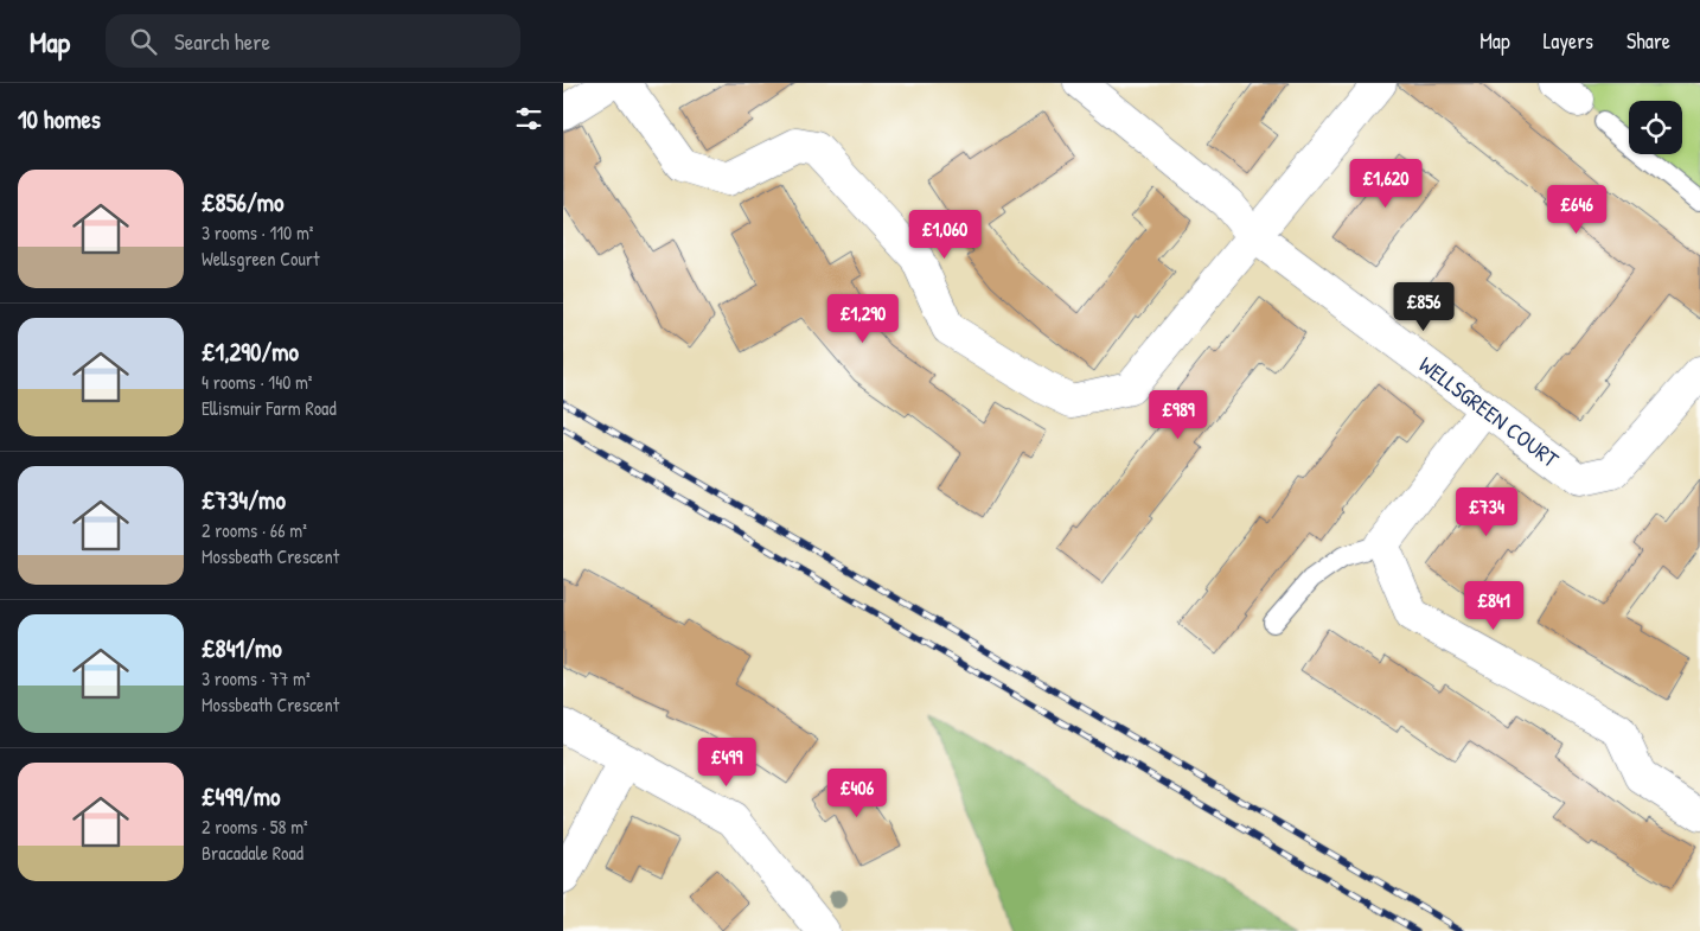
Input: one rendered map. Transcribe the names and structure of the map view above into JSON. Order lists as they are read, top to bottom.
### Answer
{
  "streets": {
    "street": ["WELLSGREEN COURT"]
  },
  "page": {
    "header": "Map",
    "search": "Search here",
    "nav": ["Map", "Layers", "Share"],
    "heading": "10 homes",
    "list": [
      {
        "name": "£856/mo",
        "note": "3 rooms · 110 m² · Wellsgreen Court"
      },
      {
        "name": "£1,290/mo",
        "note": "4 rooms · 140 m² · Ellismuir Farm Road"
      },
      {
        "name": "£734/mo",
        "note": "2 rooms · 66 m² · Mossbeath Crescent"
      },
      {
        "name": "£841/mo",
        "note": "3 rooms · 77 m² · Mossbeath Crescent"
      },
      {
        "name": "£499/mo",
        "note": "2 rooms · 58 m² · Bracadale Road"
      }
    ],
    "price": [
      "£1,620",
      "£646",
      "£1,060",
      "£856",
      "£1,290",
      "£989",
      "£734",
      "£841",
      "£499",
      "£406"
    ]
  }
}
